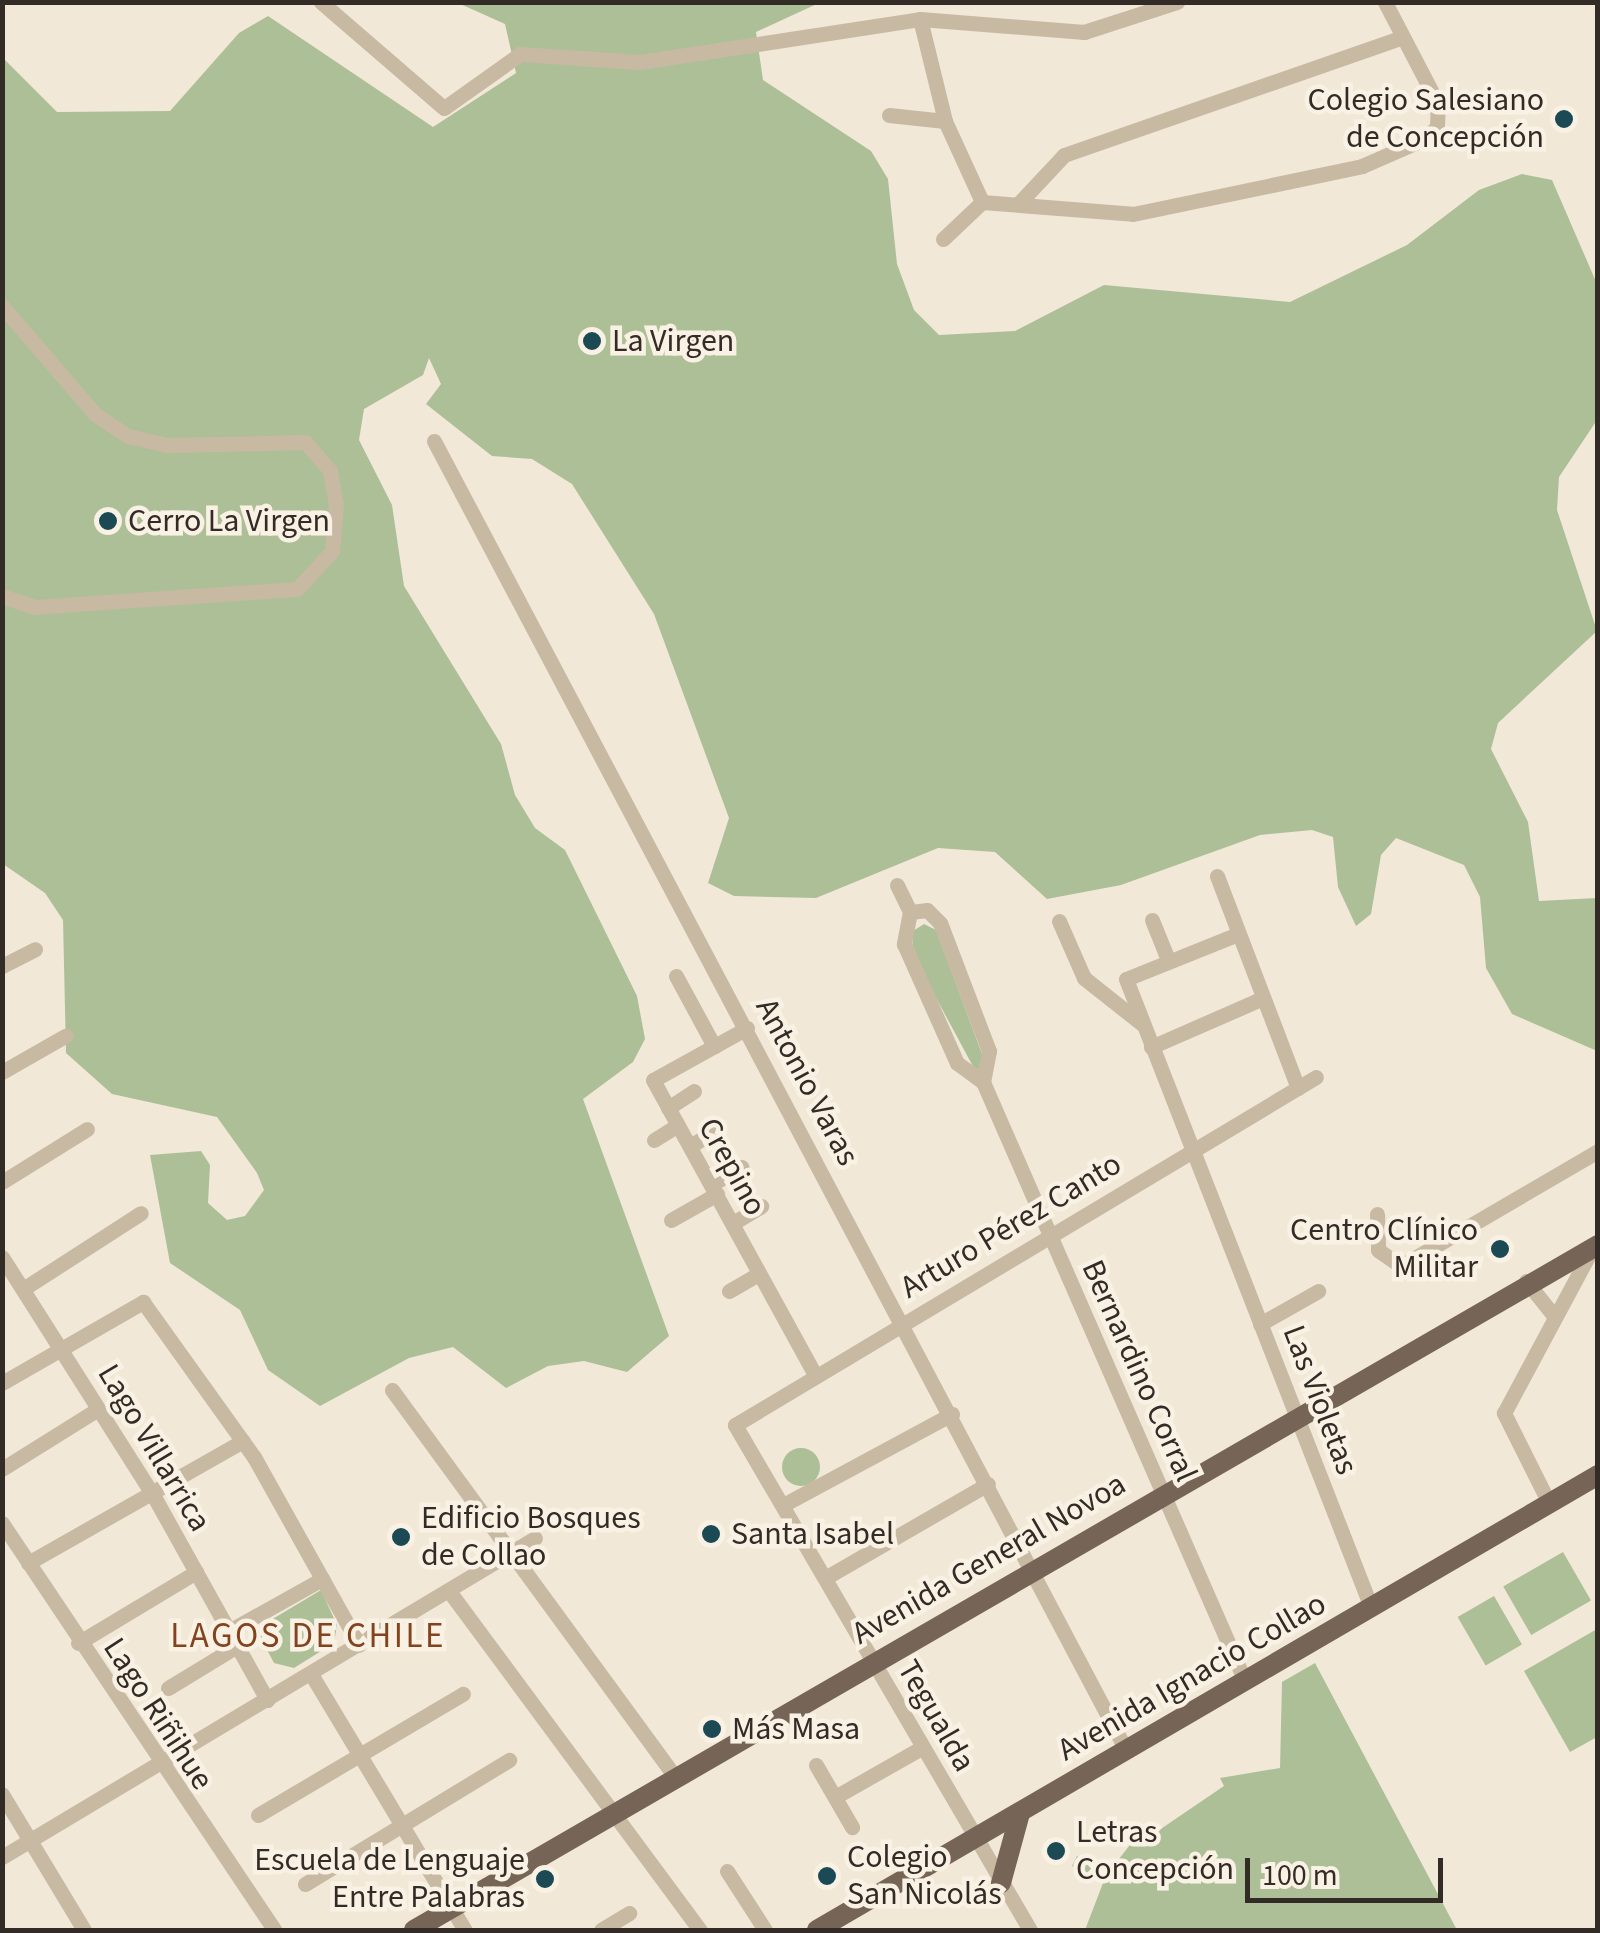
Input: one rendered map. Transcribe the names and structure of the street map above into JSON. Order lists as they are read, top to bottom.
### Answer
{
  "streets": {
    "main road": ["Avenida General Novoa", "Avenida Ignacio Collao"],
    "street": [
      "Antonio Varas",
      "Crepino",
      "Arturo Pérez Canto",
      "Bernardino Corral",
      "Las Violetas",
      "Lago Villarrica",
      "Lago Riñihue",
      "Tegualda"
    ]
  },
  "crossings": [
    ["Antonio Varas", "Crepino"],
    ["Antonio Varas", "Arturo Pérez Canto"],
    ["Antonio Varas", "Avenida General Novoa"],
    ["Antonio Varas", "Avenida Ignacio Collao"],
    ["Crepino", "Arturo Pérez Canto"],
    ["Arturo Pérez Canto", "Bernardino Corral"],
    ["Arturo Pérez Canto", "Las Violetas"],
    ["Arturo Pérez Canto", "Tegualda"],
    ["Bernardino Corral", "Avenida General Novoa"],
    ["Bernardino Corral", "Avenida Ignacio Collao"],
    ["Las Violetas", "Avenida General Novoa"],
    ["Las Violetas", "Avenida Ignacio Collao"],
    ["Avenida General Novoa", "Tegualda"],
    ["Avenida Ignacio Collao", "Tegualda"]
  ],
  "districts": ["LAGOS DE CHILE"],
  "places": [
    "Colegio Salesiano de Concepción",
    "La Virgen",
    "Cerro La Virgen",
    "Centro Clínico Militar",
    "Santa Isabel",
    "Edificio Bosques de Collao",
    "Más Masa",
    "Letras Concepción",
    "Colegio San Nicolás",
    "Escuela de Lenguaje Entre Palabras"
  ],
  "scale_bar": "100 m"
}
